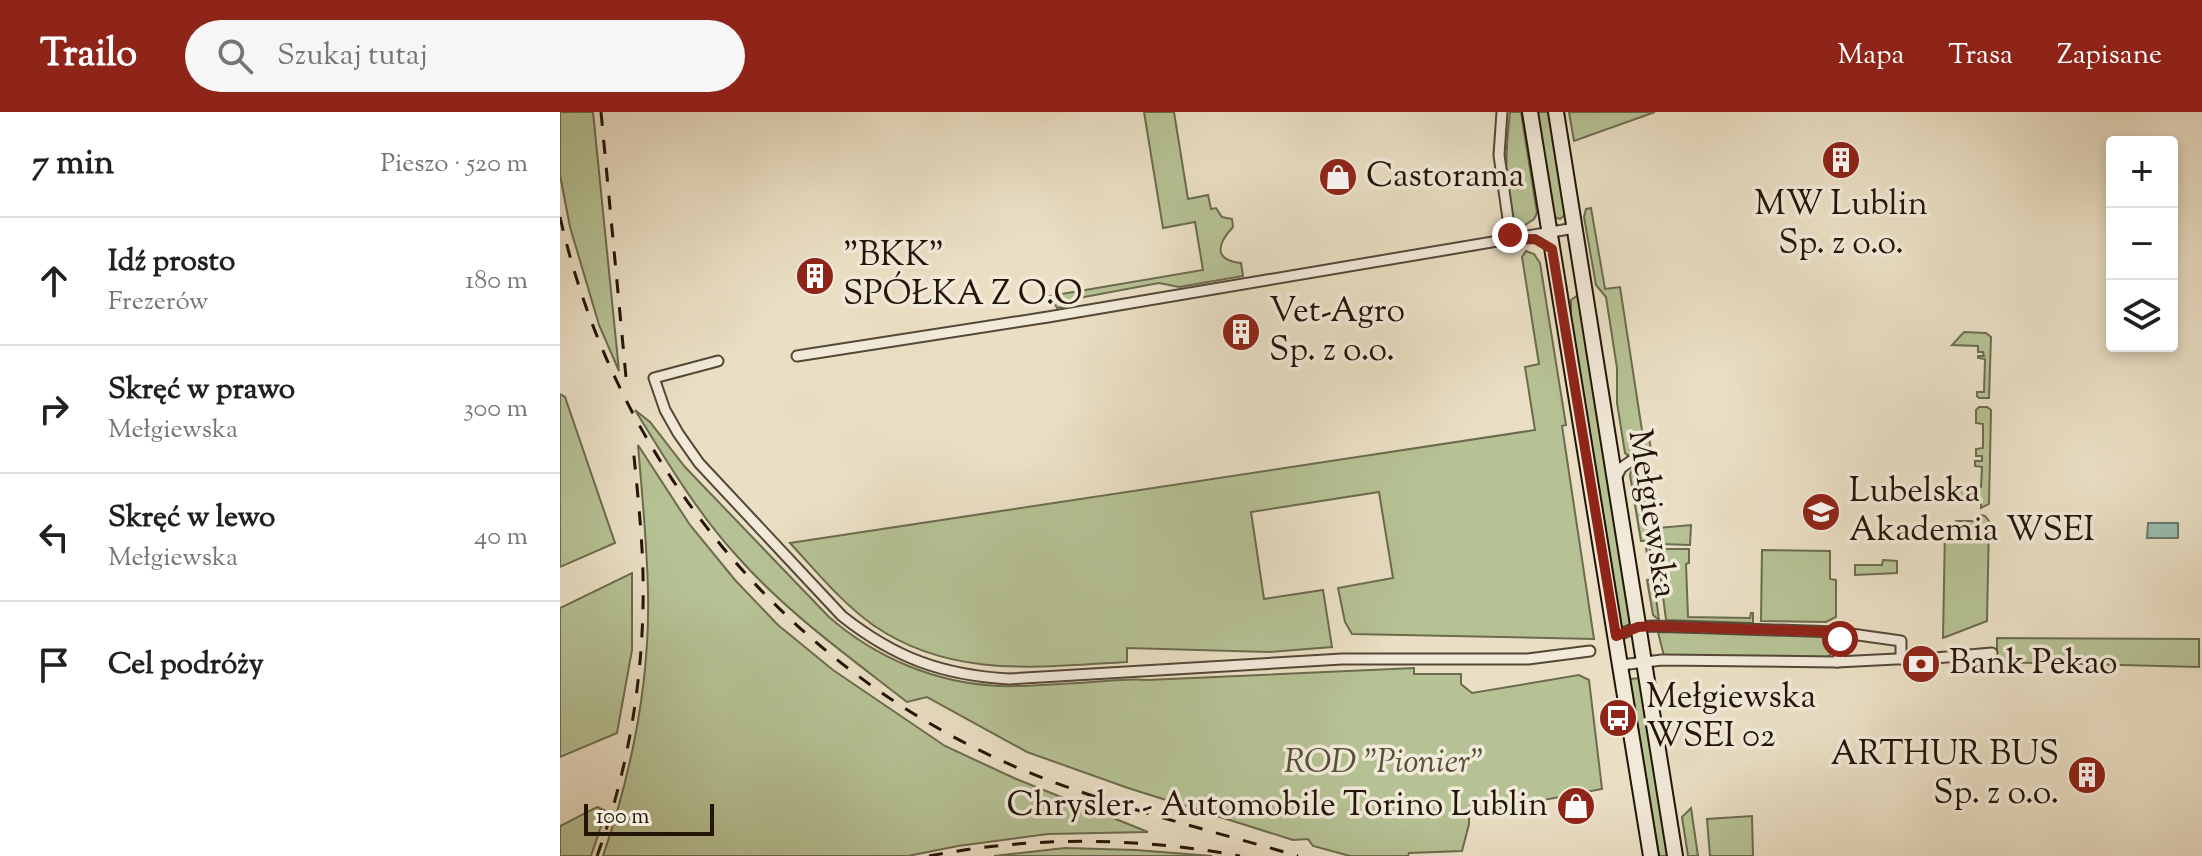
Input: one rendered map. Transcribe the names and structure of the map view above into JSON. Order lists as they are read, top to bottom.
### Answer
{
  "streets": {
    "main road": ["Mełgiewska"]
  },
  "parks": ["ROD \"Pionier\""],
  "places": {
    "building": [
      "MW Lublin Sp. z o.o.",
      "\"BKK\" SPÓŁKA Z O.O",
      "Vet-Agro Sp. z o.o.",
      "ARTHUR BUS Sp. z o.o."
    ],
    "shop": ["Castorama", "Chrysler - Automobile Torino Lublin"],
    "school or university": ["Lubelska Akademia WSEI"],
    "bank": ["Bank Pekao"],
    "bus stop": ["Mełgiewska WSEI 02"]
  },
  "scale_bar": "100 m",
  "page": {
    "header": "Trailo",
    "search": "Szukaj tutaj",
    "nav": ["Mapa", "Trasa", "Zapisane"],
    "heading": ["7 min", "Pieszo · 520 m"],
    "map_buttons": ["+", "−"],
    "list": [
      ["Idź prosto", "Frezerów", "180 m"],
      ["Skręć w prawo", "Mełgiewska", "300 m"],
      ["Skręć w lewo", "Mełgiewska", "40 m"],
      "Cel podróży"
    ],
    "scale": "100 m"
  }
}
